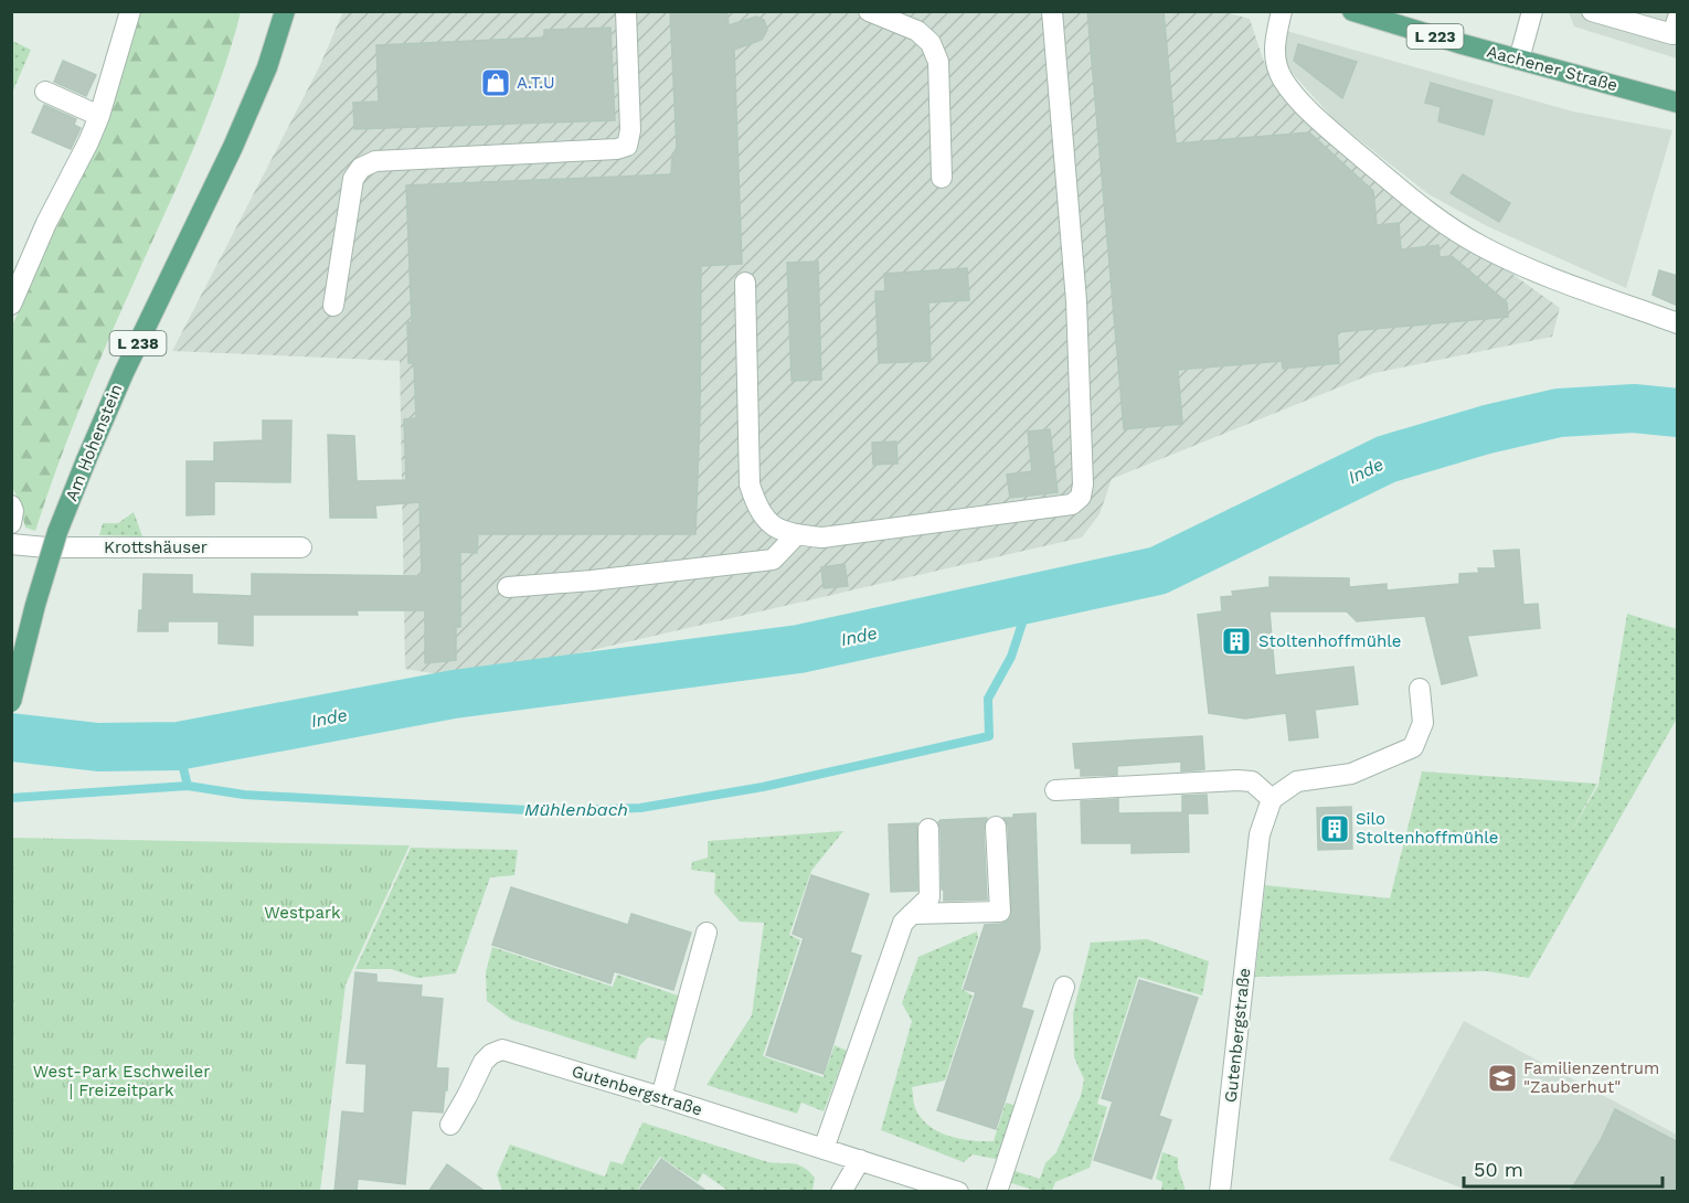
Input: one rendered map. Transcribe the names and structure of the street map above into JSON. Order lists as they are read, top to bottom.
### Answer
{
  "streets": {
    "main road": [
      "L 223",
      "Aachener Straße",
      "L 238",
      "Am Hohenstein"
    ],
    "street": ["Krottshäuser", "Gutenbergstraße"]
  },
  "water": ["Inde", "Mühlenbach"],
  "parks": ["Westpark", "West-Park Eschweiler | Freizeitpark"],
  "places": {
    "shop": ["A.T.U"],
    "building": ["Stoltenhoffmühle", "Silo Stoltenhoffmühle"],
    "school or university": ["Familienzentrum \"Zauberhut\""]
  },
  "scale_bar": "50 m"
}
